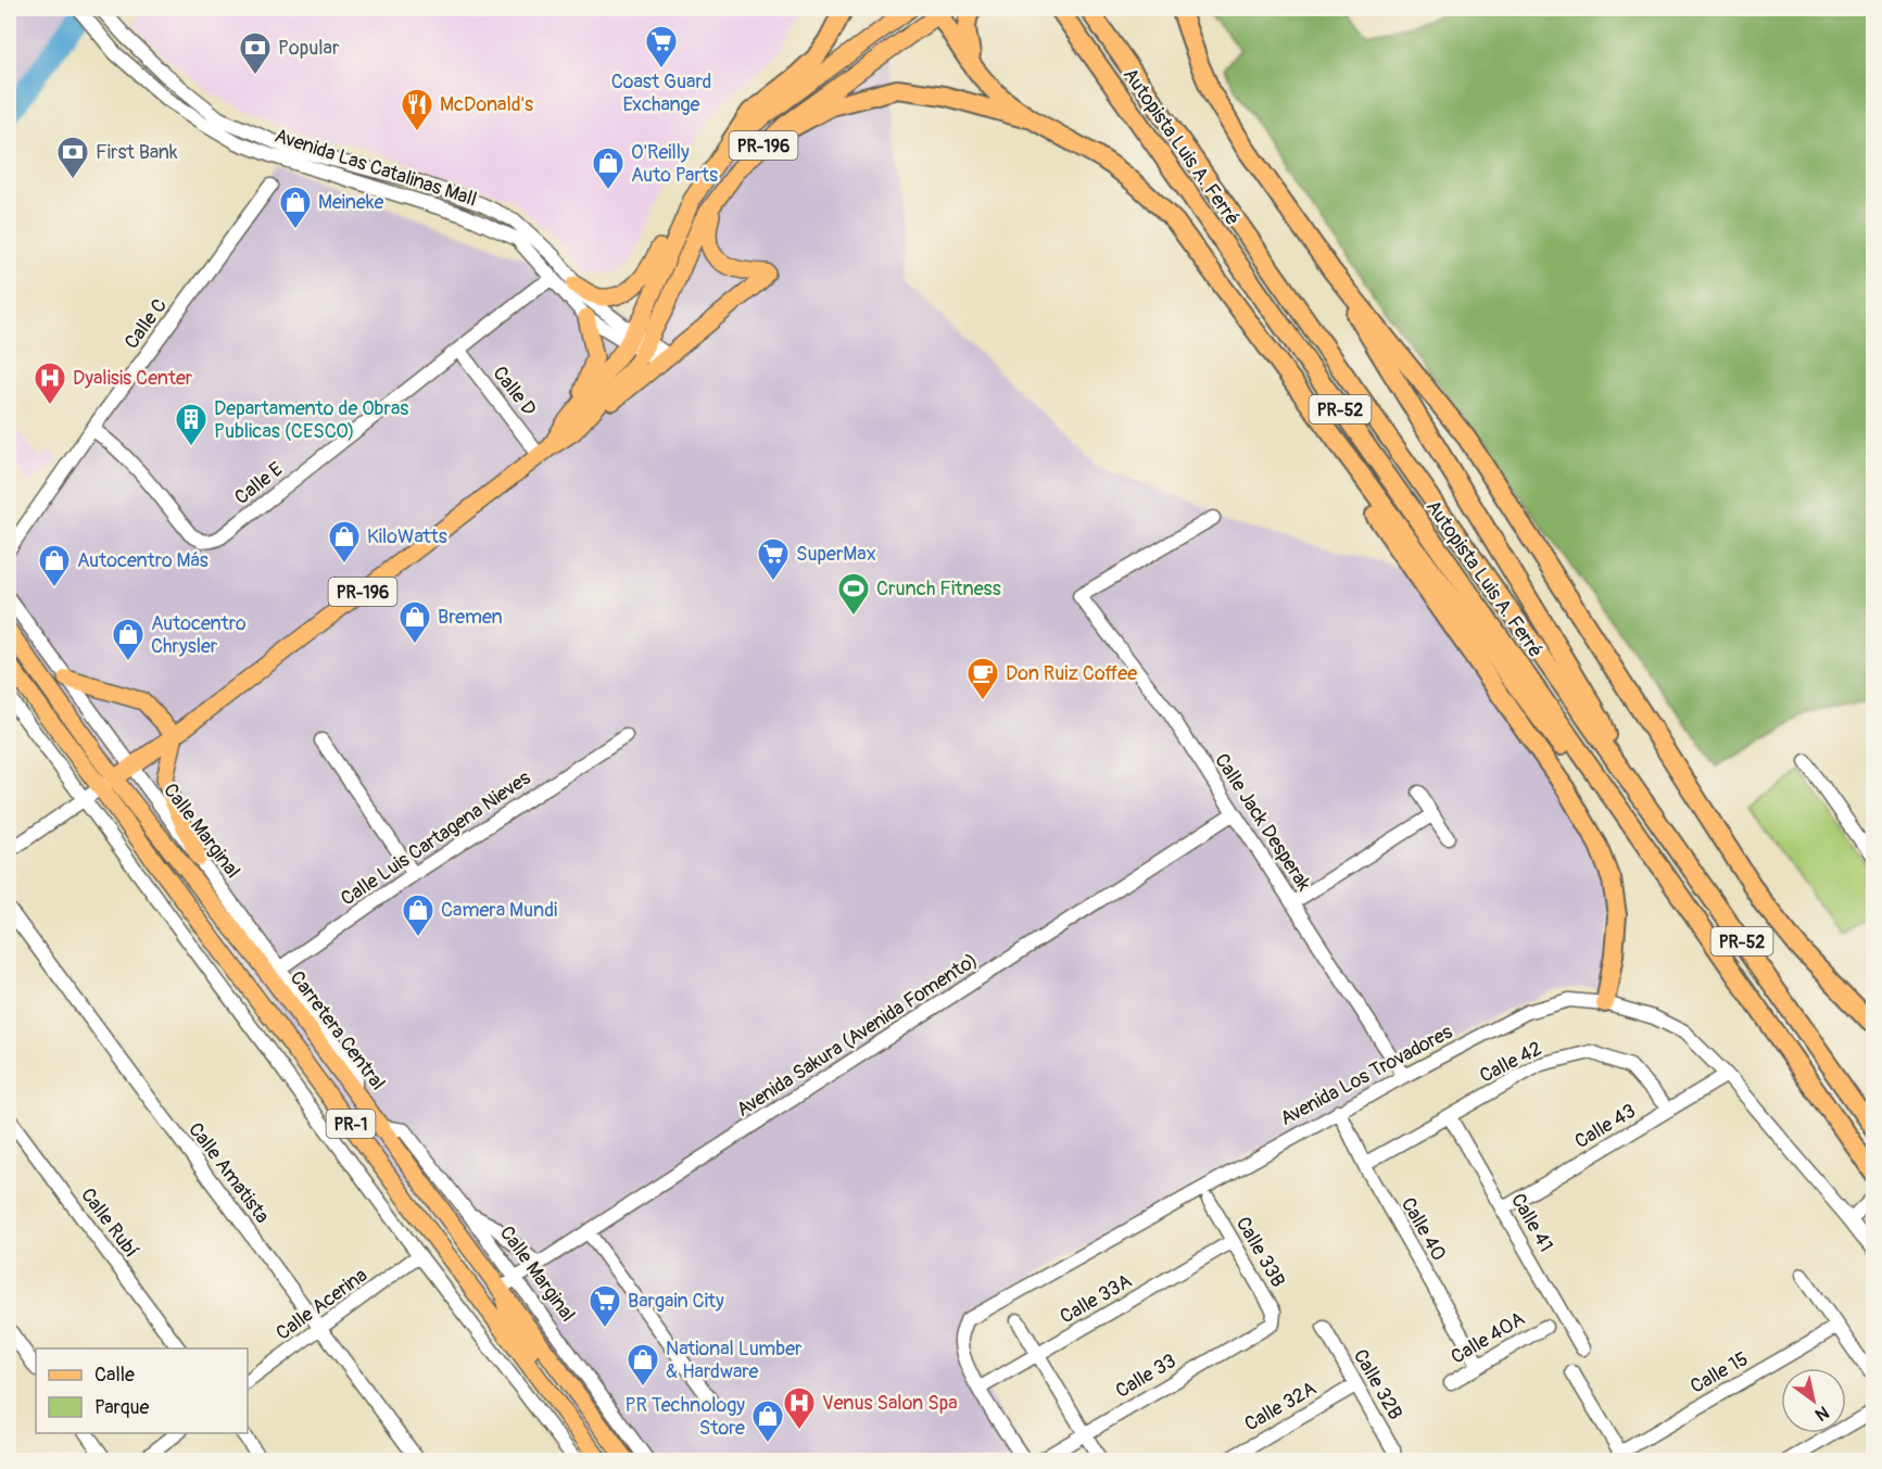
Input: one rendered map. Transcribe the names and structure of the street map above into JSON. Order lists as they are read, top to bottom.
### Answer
{
  "streets": {
    "highway": ["Autopista Luis A. Ferré", "PR-52"],
    "main road": ["PR-196", "Carretera Central", "PR-1"],
    "street": [
      "Avenida Las Catalinas Mall",
      "Calle C",
      "Calle D",
      "Calle E",
      "Calle Jack Desperak",
      "Calle Marginal",
      "Calle Luis Cartagena Nieves",
      "Avenida Sakura (Avenida Fomento)",
      "Calle 42",
      "Avenida Los Trovadores",
      "Calle 43",
      "Calle Amatista",
      "Calle Rubí",
      "Calle 41",
      "Calle 40",
      "Calle 33B",
      "Calle 33A",
      "Calle Acerina",
      "Calle 40A",
      "Calle 15",
      "Calle 33",
      "Calle 32B",
      "Calle 32A"
    ]
  },
  "crossings": [
    ["PR-196", "Avenida Las Catalinas Mall"],
    ["PR-196", "Calle D"],
    ["PR-196", "Calle Marginal"],
    ["PR-196", "Carretera Central"],
    ["Avenida Las Catalinas Mall", "Calle E"],
    ["Calle C", "Calle E"],
    ["Calle D", "Calle E"],
    ["Calle Jack Desperak", "Avenida Sakura (Avenida Fomento)"],
    ["Calle Jack Desperak", "Avenida Los Trovadores"],
    ["Calle Marginal", "Calle Luis Cartagena Nieves"],
    ["Calle Marginal", "Carretera Central"],
    ["Calle Marginal", "Avenida Sakura (Avenida Fomento)"],
    ["Calle Luis Cartagena Nieves", "Carretera Central"],
    ["Carretera Central", "Avenida Sakura (Avenida Fomento)"],
    ["Calle 42", "Calle 43"],
    ["Calle 42", "Calle 41"],
    ["Calle 42", "Calle 40"],
    ["Avenida Los Trovadores", "Calle 43"],
    ["Avenida Los Trovadores", "Calle 40"],
    ["Avenida Los Trovadores", "Calle 33A"],
    ["Calle 43", "Calle 41"],
    ["Calle Amatista", "Calle Acerina"],
    ["Calle 40", "Calle 40A"],
    ["Calle 33B", "Calle 33A"],
    ["Calle 33B", "Calle 33"],
    ["Calle 32B", "Calle 32A"]
  ],
  "places": {
    "supermarket": ["Coast Guard Exchange", "SuperMax", "Bargain City"],
    "bank": ["Popular", "First Bank"],
    "restaurant": ["McDonald's"],
    "shop": [
      "O'Reilly Auto Parts",
      "Meineke",
      "KiloWatts",
      "Autocentro Más",
      "Bremen",
      "Autocentro Chrysler",
      "Camera Mundi",
      "National Lumber & Hardware",
      "PR Technology Store"
    ],
    "hospital": ["Dyalisis Center", "Venus Salon Spa"],
    "building": ["Departamento de Obras Publicas (CESCO)"],
    "sports": ["Crunch Fitness"],
    "cafe": ["Don Ruiz Coffee"]
  },
  "legend": ["Calle", "Parque"],
  "north": "bottom right"
}
